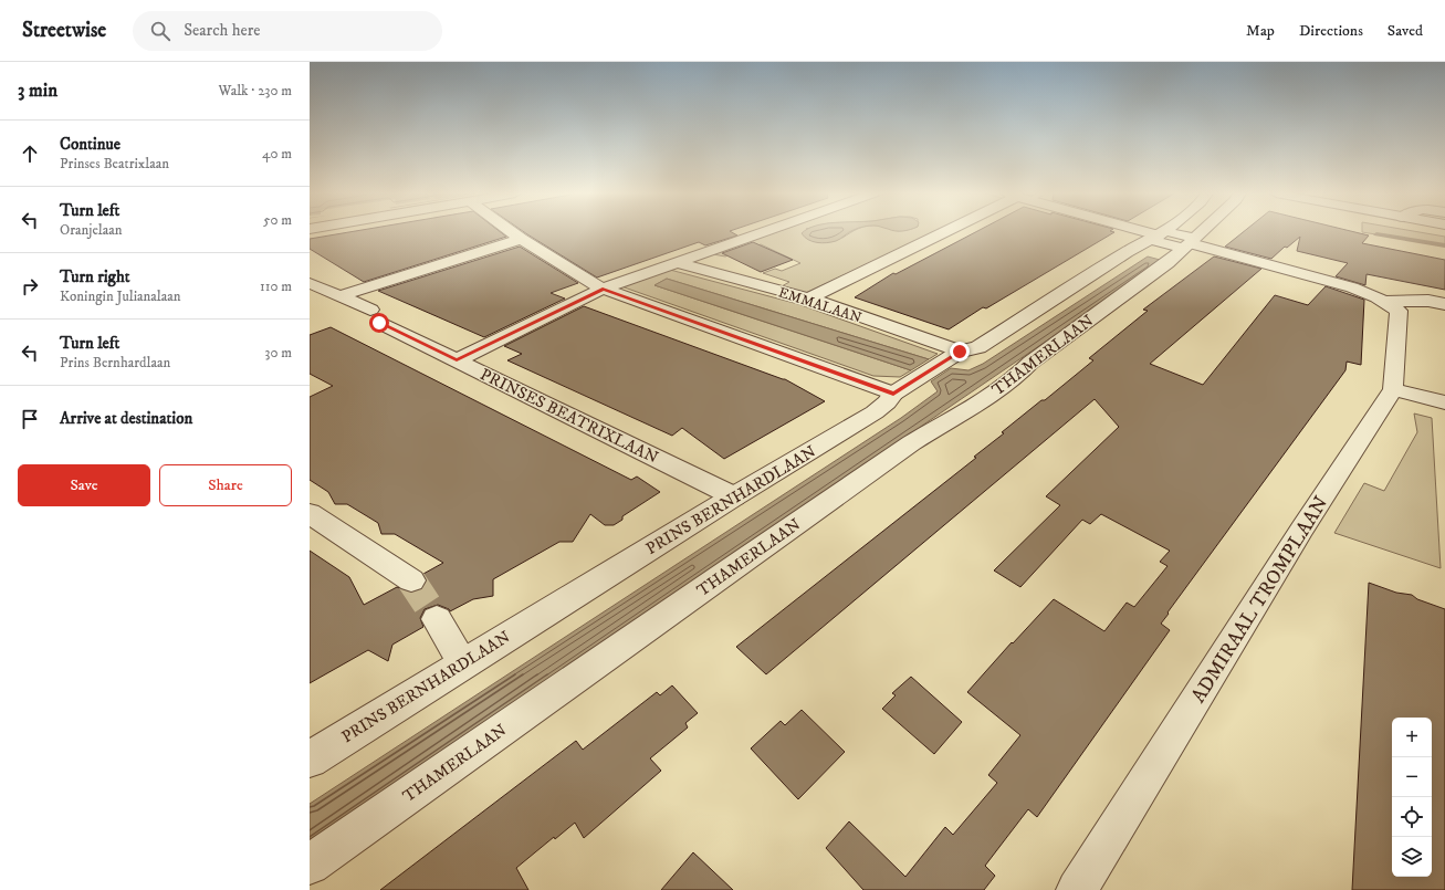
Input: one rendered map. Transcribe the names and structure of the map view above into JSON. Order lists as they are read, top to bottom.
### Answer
{
  "streets": {
    "street": [
      "EMMALAAN",
      "THAMERLAAN",
      "PRINSES BEATRIXLAAN",
      "PRINS BERNHARDLAAN",
      "ADMIRAAL TROMPLAAN"
    ]
  },
  "crossings": [
    ["EMMALAAN", "PRINS BERNHARDLAAN"],
    ["PRINSES BEATRIXLAAN", "PRINS BERNHARDLAAN"]
  ],
  "page": {
    "header": "Streetwise",
    "search": "Search here",
    "nav": ["Map", "Directions", "Saved"],
    "heading": ["3 min", "Walk · 230 m"],
    "list": [
      ["Continue", "Prinses Beatrixlaan", "40 m"],
      ["Turn left", "Oranjelaan", "50 m"],
      ["Turn right", "Koningin Julianalaan", "110 m"],
      ["Turn left", "Prins Bernhardlaan", "30 m"],
      "Arrive at destination"
    ],
    "buttons": ["Save", "Share"],
    "map_buttons": ["+", "−"]
  }
}
